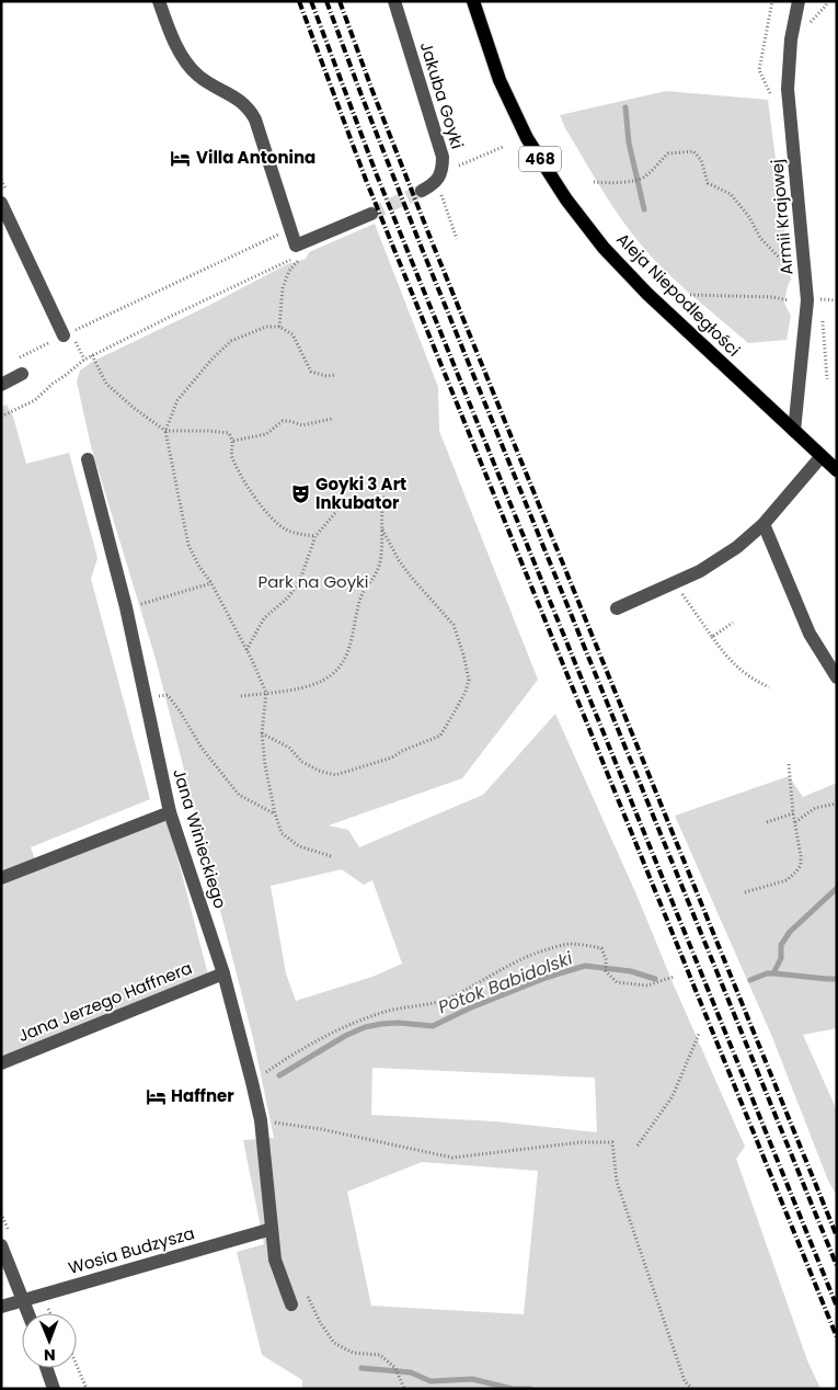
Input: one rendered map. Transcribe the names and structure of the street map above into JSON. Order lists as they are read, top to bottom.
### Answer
{
  "streets": {
    "main road": ["468", "Aleja Niepodległości"],
    "street": [
      "Jakuba Goyki",
      "Armii Krajowej",
      "Jana Winieckiego",
      "Jana Jerzego Haffnera",
      "Wosia Budzysza"
    ]
  },
  "crossings": [
    ["Armii Krajowej", "Aleja Niepodległości"],
    ["Jana Winieckiego", "Jana Jerzego Haffnera"],
    ["Jana Winieckiego", "Wosia Budzysza"]
  ],
  "water": ["Potok Babidolski"],
  "parks": ["Park na Goyki"],
  "places": {
    "hotel": ["Villa Antonina", "Haffner"],
    "theatre": ["Goyki 3 Art Inkubator"]
  },
  "north": "bottom"
}
